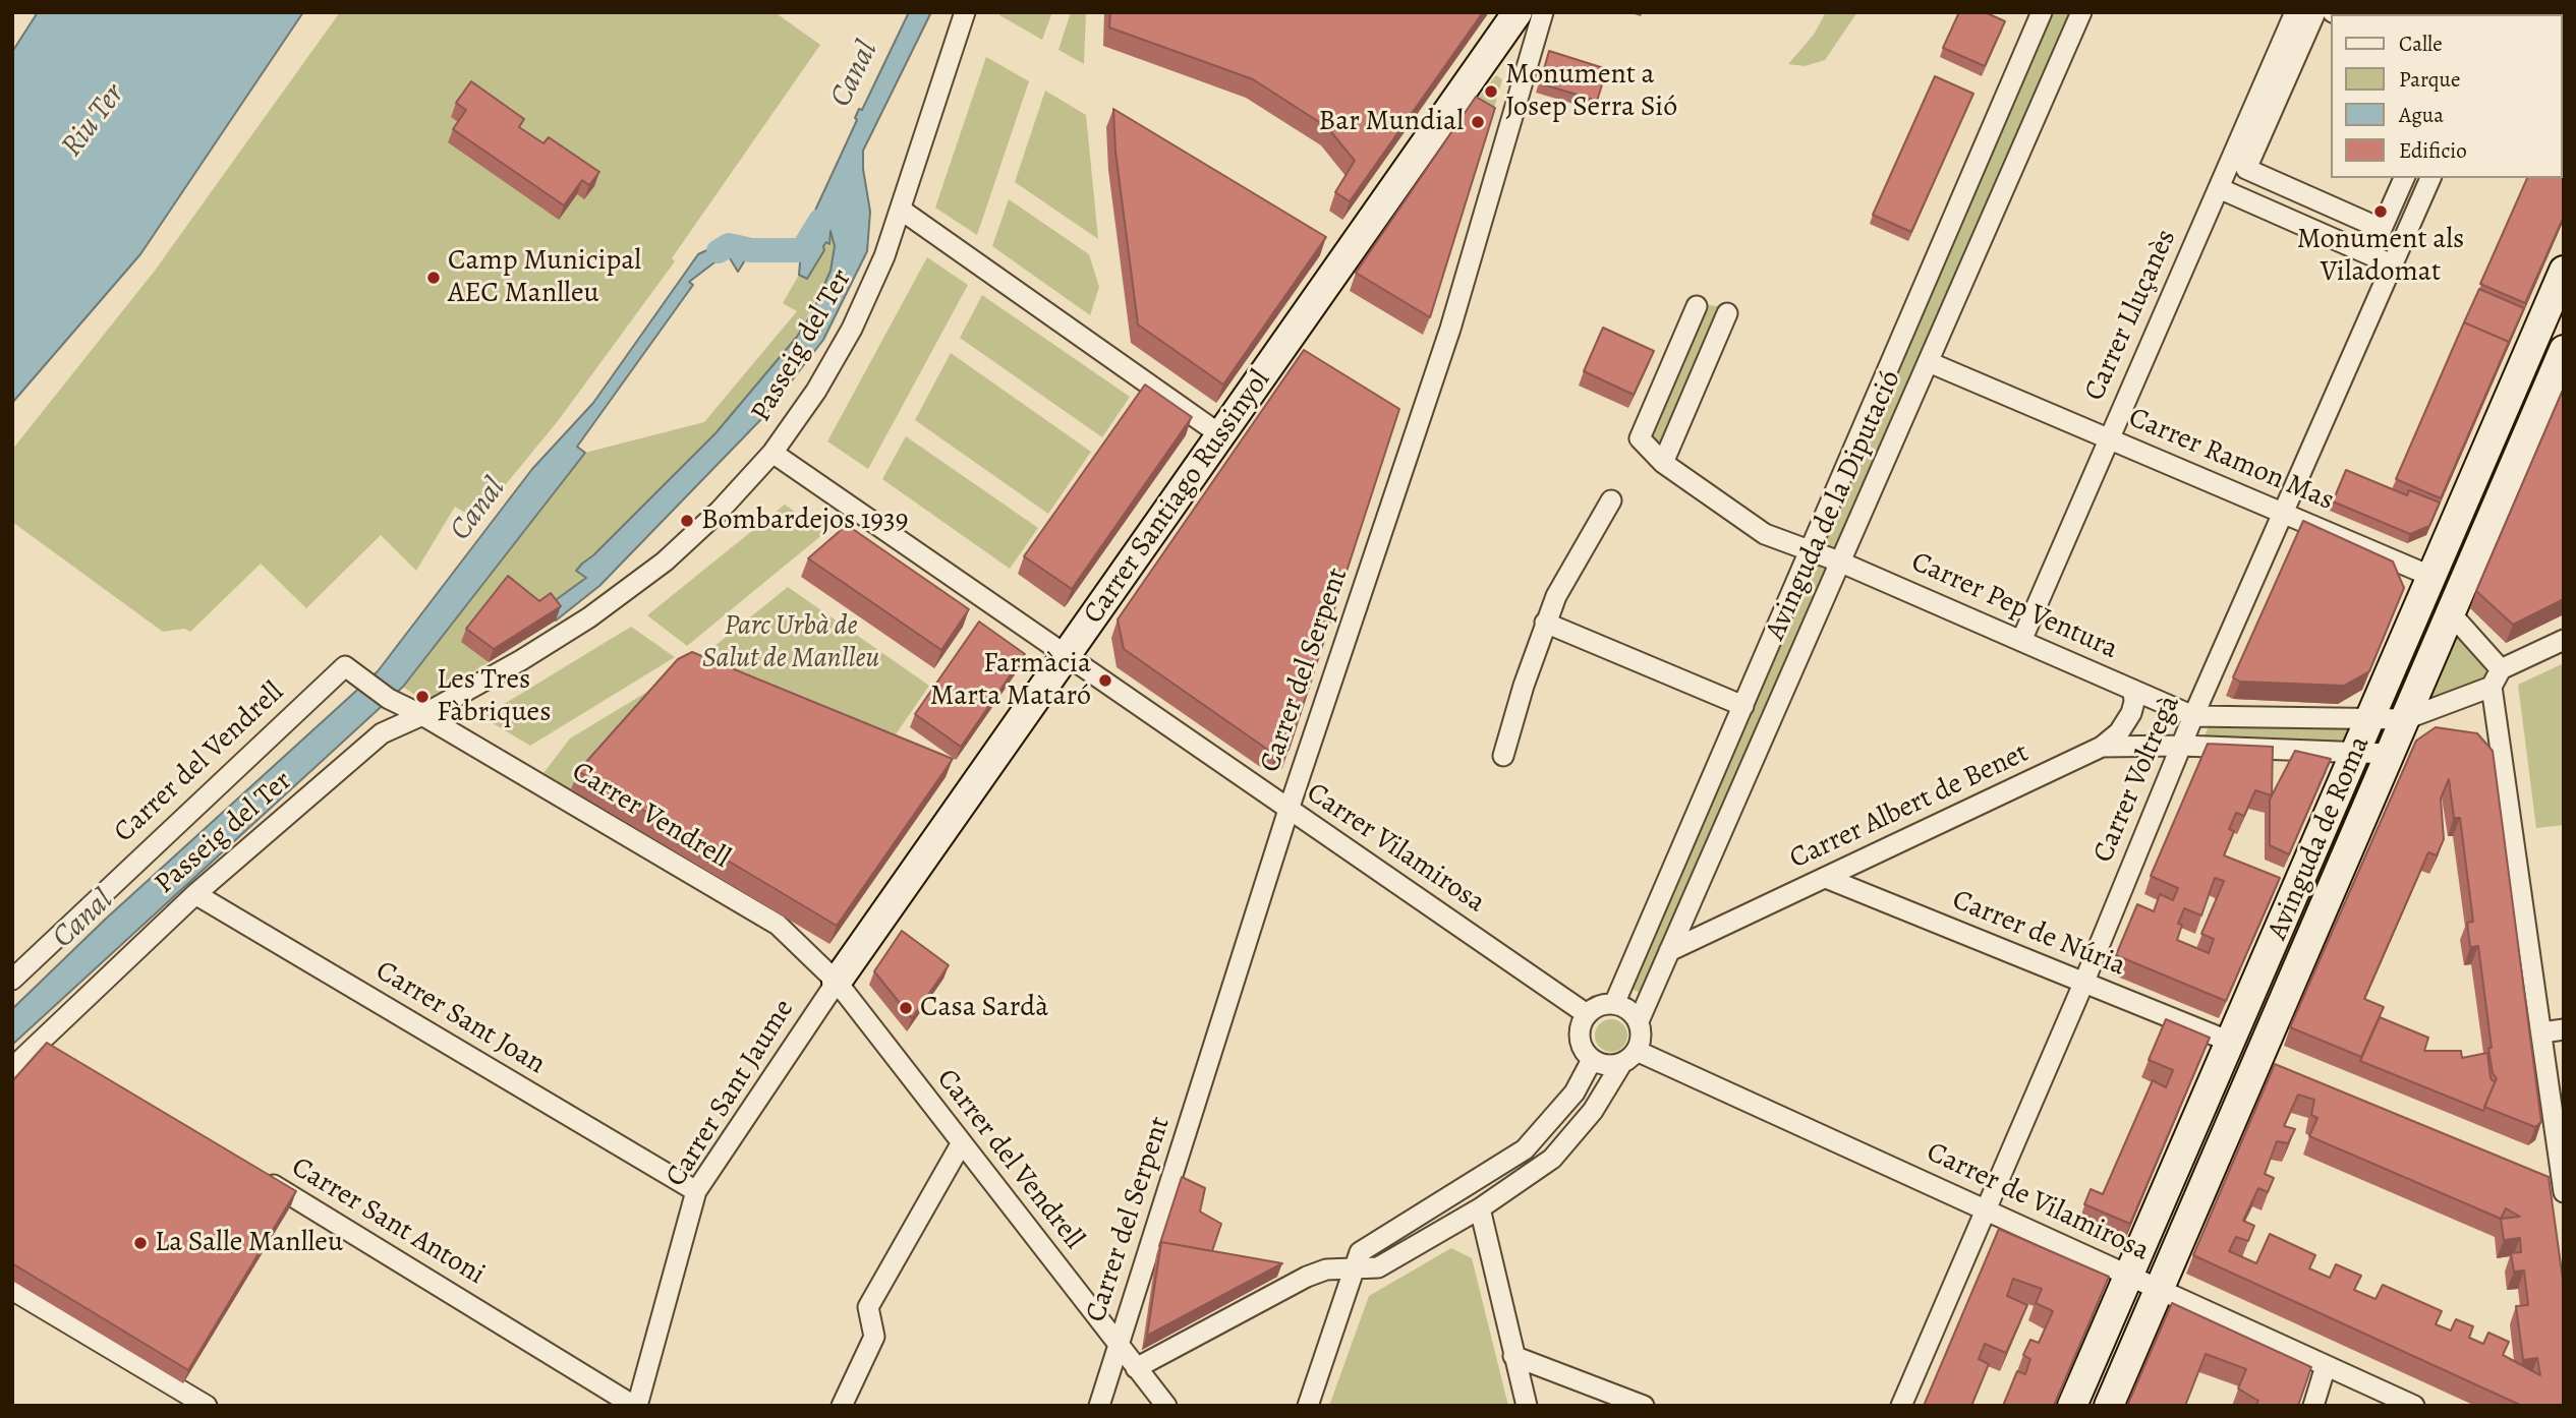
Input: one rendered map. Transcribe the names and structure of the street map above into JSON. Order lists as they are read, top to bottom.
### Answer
{
  "streets": {
    "street": [
      "Carrer Lluçanès",
      "Passeig del Ter",
      "Carrer Ramon Mas",
      "Carrer Santiago Russinyol",
      "Avinguda de la Diputació",
      "Carrer Pep Ventura",
      "Carrer del Serpent",
      "Carrer del Vendrell",
      "Carrer Voltregà",
      "Carrer Albert de Benet",
      "Carrer Vendrell",
      "Avinguda de Roma",
      "Carrer Vilamirosa",
      "Carrer de Núria",
      "Carrer Sant Joan",
      "Carrer Sant Jaume",
      "Carrer de Vilamirosa",
      "Carrer Sant Antoni"
    ]
  },
  "crossings": [
    ["Carrer Lluçanès", "Carrer Ramon Mas"],
    ["Carrer Lluçanès", "Carrer Pep Ventura"],
    ["Passeig del Ter", "Carrer del Vendrell"],
    ["Passeig del Ter", "Carrer Vendrell"],
    ["Passeig del Ter", "Carrer Vilamirosa"],
    ["Passeig del Ter", "Carrer Sant Joan"],
    ["Carrer Ramon Mas", "Avinguda de la Diputació"],
    ["Carrer Ramon Mas", "Carrer Voltregà"],
    ["Carrer Ramon Mas", "Avinguda de Roma"],
    ["Carrer Santiago Russinyol", "Carrer del Vendrell"],
    ["Carrer Santiago Russinyol", "Carrer Vendrell"],
    ["Carrer Santiago Russinyol", "Carrer Vilamirosa"],
    ["Carrer Santiago Russinyol", "Carrer Sant Jaume"],
    ["Avinguda de la Diputació", "Carrer Pep Ventura"],
    ["Avinguda de la Diputació", "Carrer Albert de Benet"],
    ["Avinguda de la Diputació", "Carrer Vilamirosa"],
    ["Avinguda de la Diputació", "Carrer de Vilamirosa"],
    ["Carrer Pep Ventura", "Carrer Voltregà"],
    ["Carrer del Serpent", "Carrer del Vendrell"],
    ["Carrer del Serpent", "Carrer Vilamirosa"],
    ["Carrer del Vendrell", "Carrer Vendrell"],
    ["Carrer del Vendrell", "Carrer Sant Jaume"],
    ["Carrer Voltregà", "Carrer Albert de Benet"],
    ["Carrer Voltregà", "Carrer de Núria"],
    ["Carrer Voltregà", "Carrer de Vilamirosa"],
    ["Carrer Albert de Benet", "Avinguda de Roma"],
    ["Carrer Albert de Benet", "Carrer de Núria"],
    ["Carrer Vendrell", "Carrer Sant Jaume"],
    ["Avinguda de Roma", "Carrer de Núria"],
    ["Avinguda de Roma", "Carrer de Vilamirosa"],
    ["Carrer Vilamirosa", "Carrer de Vilamirosa"],
    ["Carrer Sant Joan", "Carrer Sant Jaume"],
    ["Carrer Sant Jaume", "Carrer Sant Antoni"]
  ],
  "water": ["Canal", "Riu Ter"],
  "parks": ["Parc Urbà de Salut de Manlleu"],
  "places": [
    "Monument a Josep Serra Sió",
    "Bar Mundial",
    "Monument als Viladomat",
    "Camp Municipal AEC Manlleu",
    "Bombardejos 1939",
    "Farmàcia Marta Mataró",
    "Les Tres Fàbriques",
    "Casa Sardà",
    "La Salle Manlleu"
  ],
  "legend": [
    "Calle",
    "Parque",
    "Agua",
    "Edificio"
  ]
}
